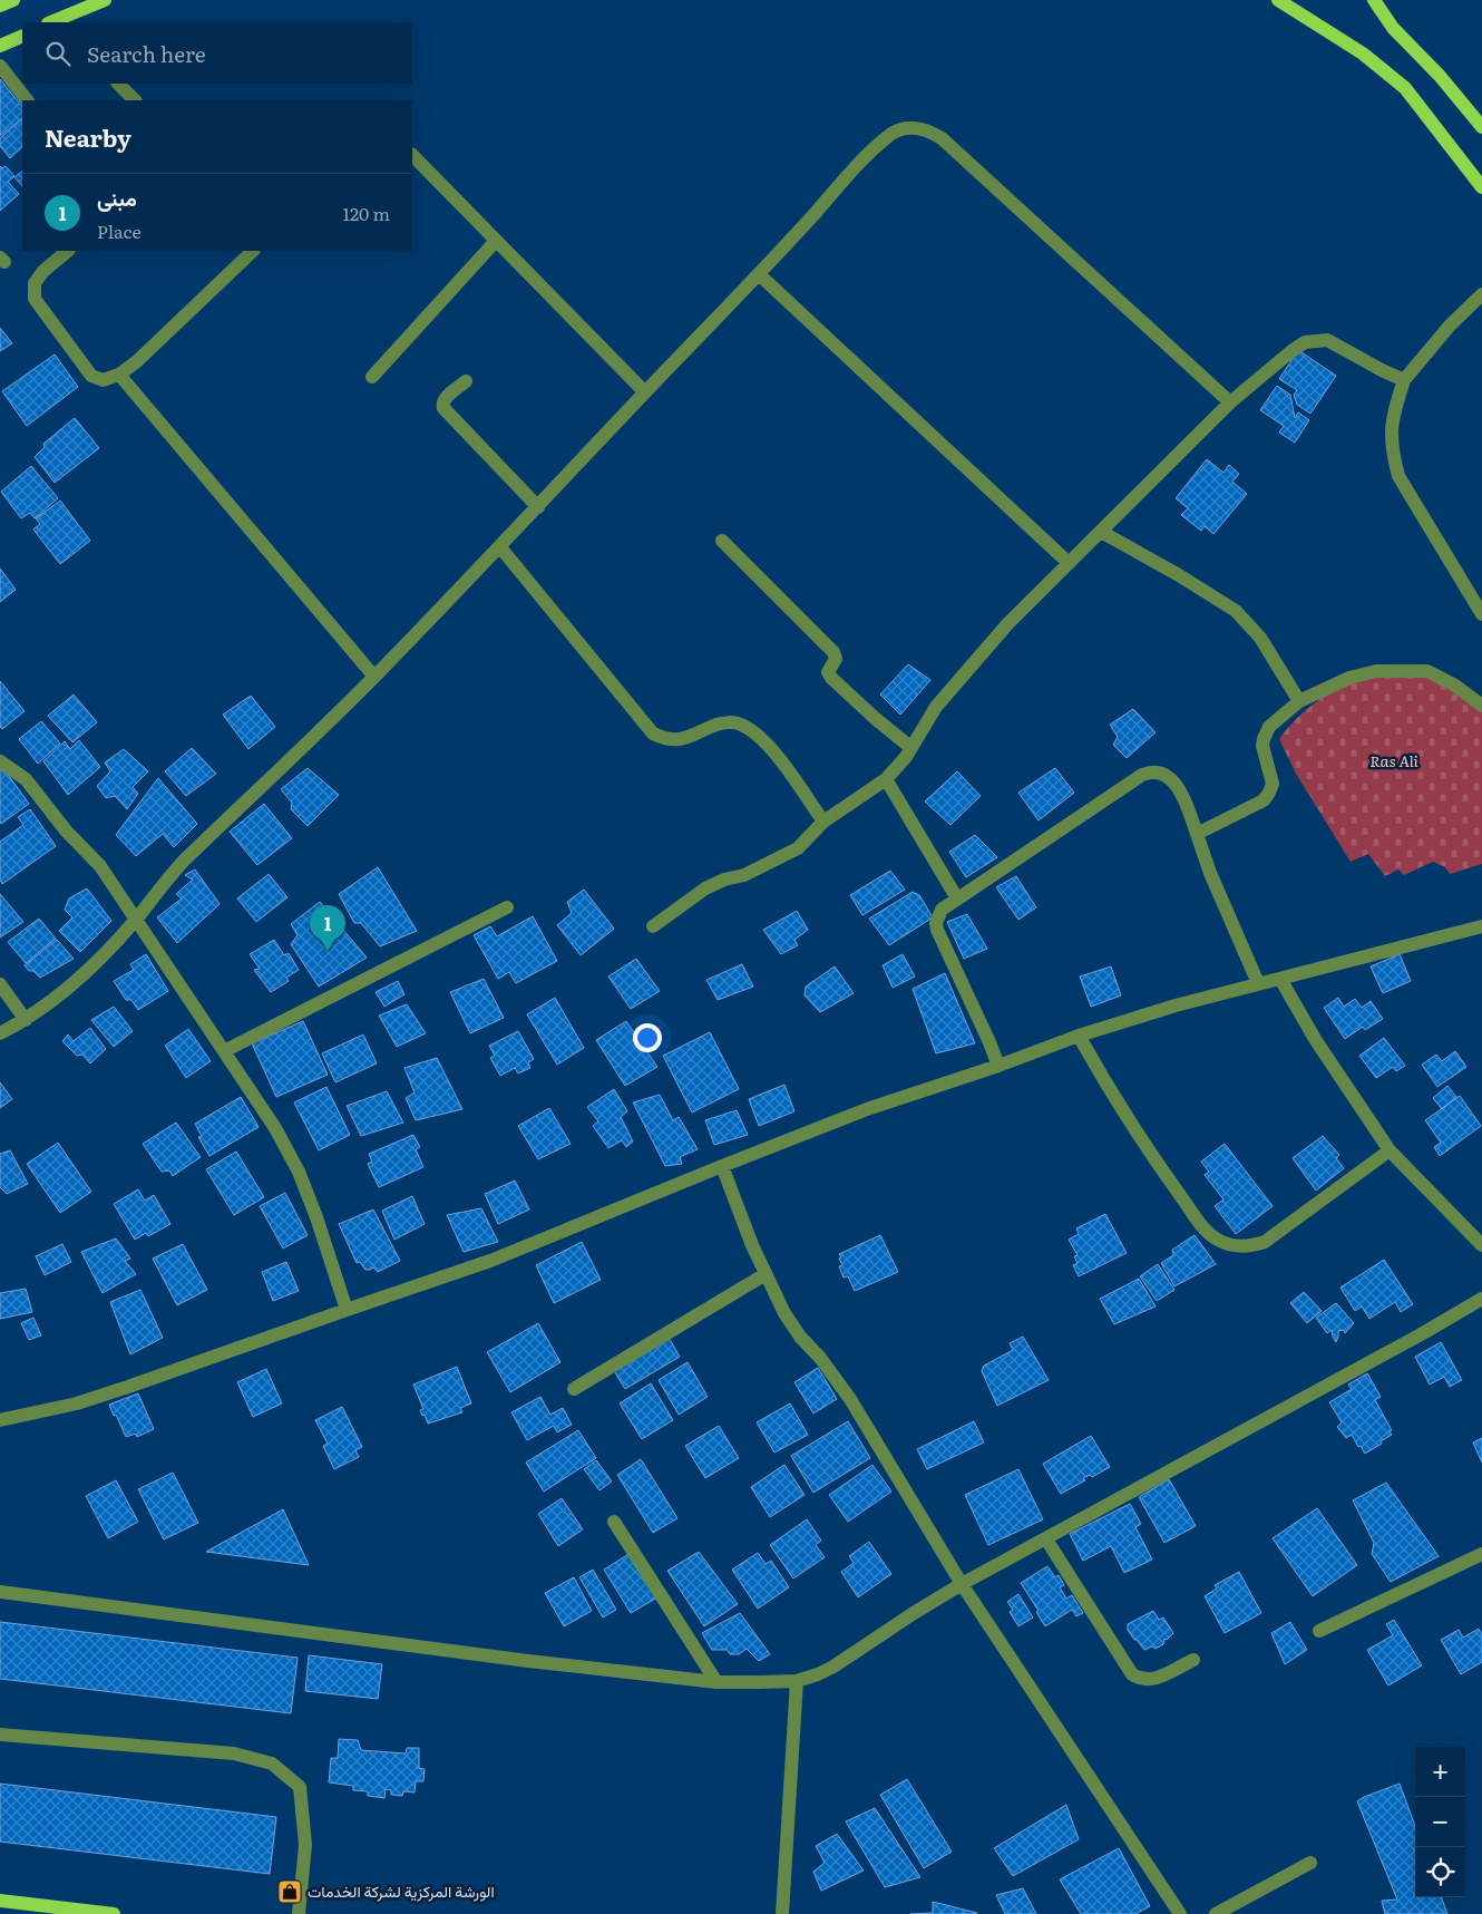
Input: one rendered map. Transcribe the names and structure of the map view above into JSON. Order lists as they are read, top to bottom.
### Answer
{
  "parks": ["Ras Ali"],
  "places": {
    "shop": ["الورشة المركزية لشركة الخدمات"]
  },
  "page": {
    "search": "Search here",
    "heading": "Nearby",
    "list": [
      {
        "mark": "1",
        "name": "مبنى",
        "note": "Place",
        "value": "120 m"
      }
    ],
    "pins": "1",
    "map_buttons": ["+", "−"]
  }
}
